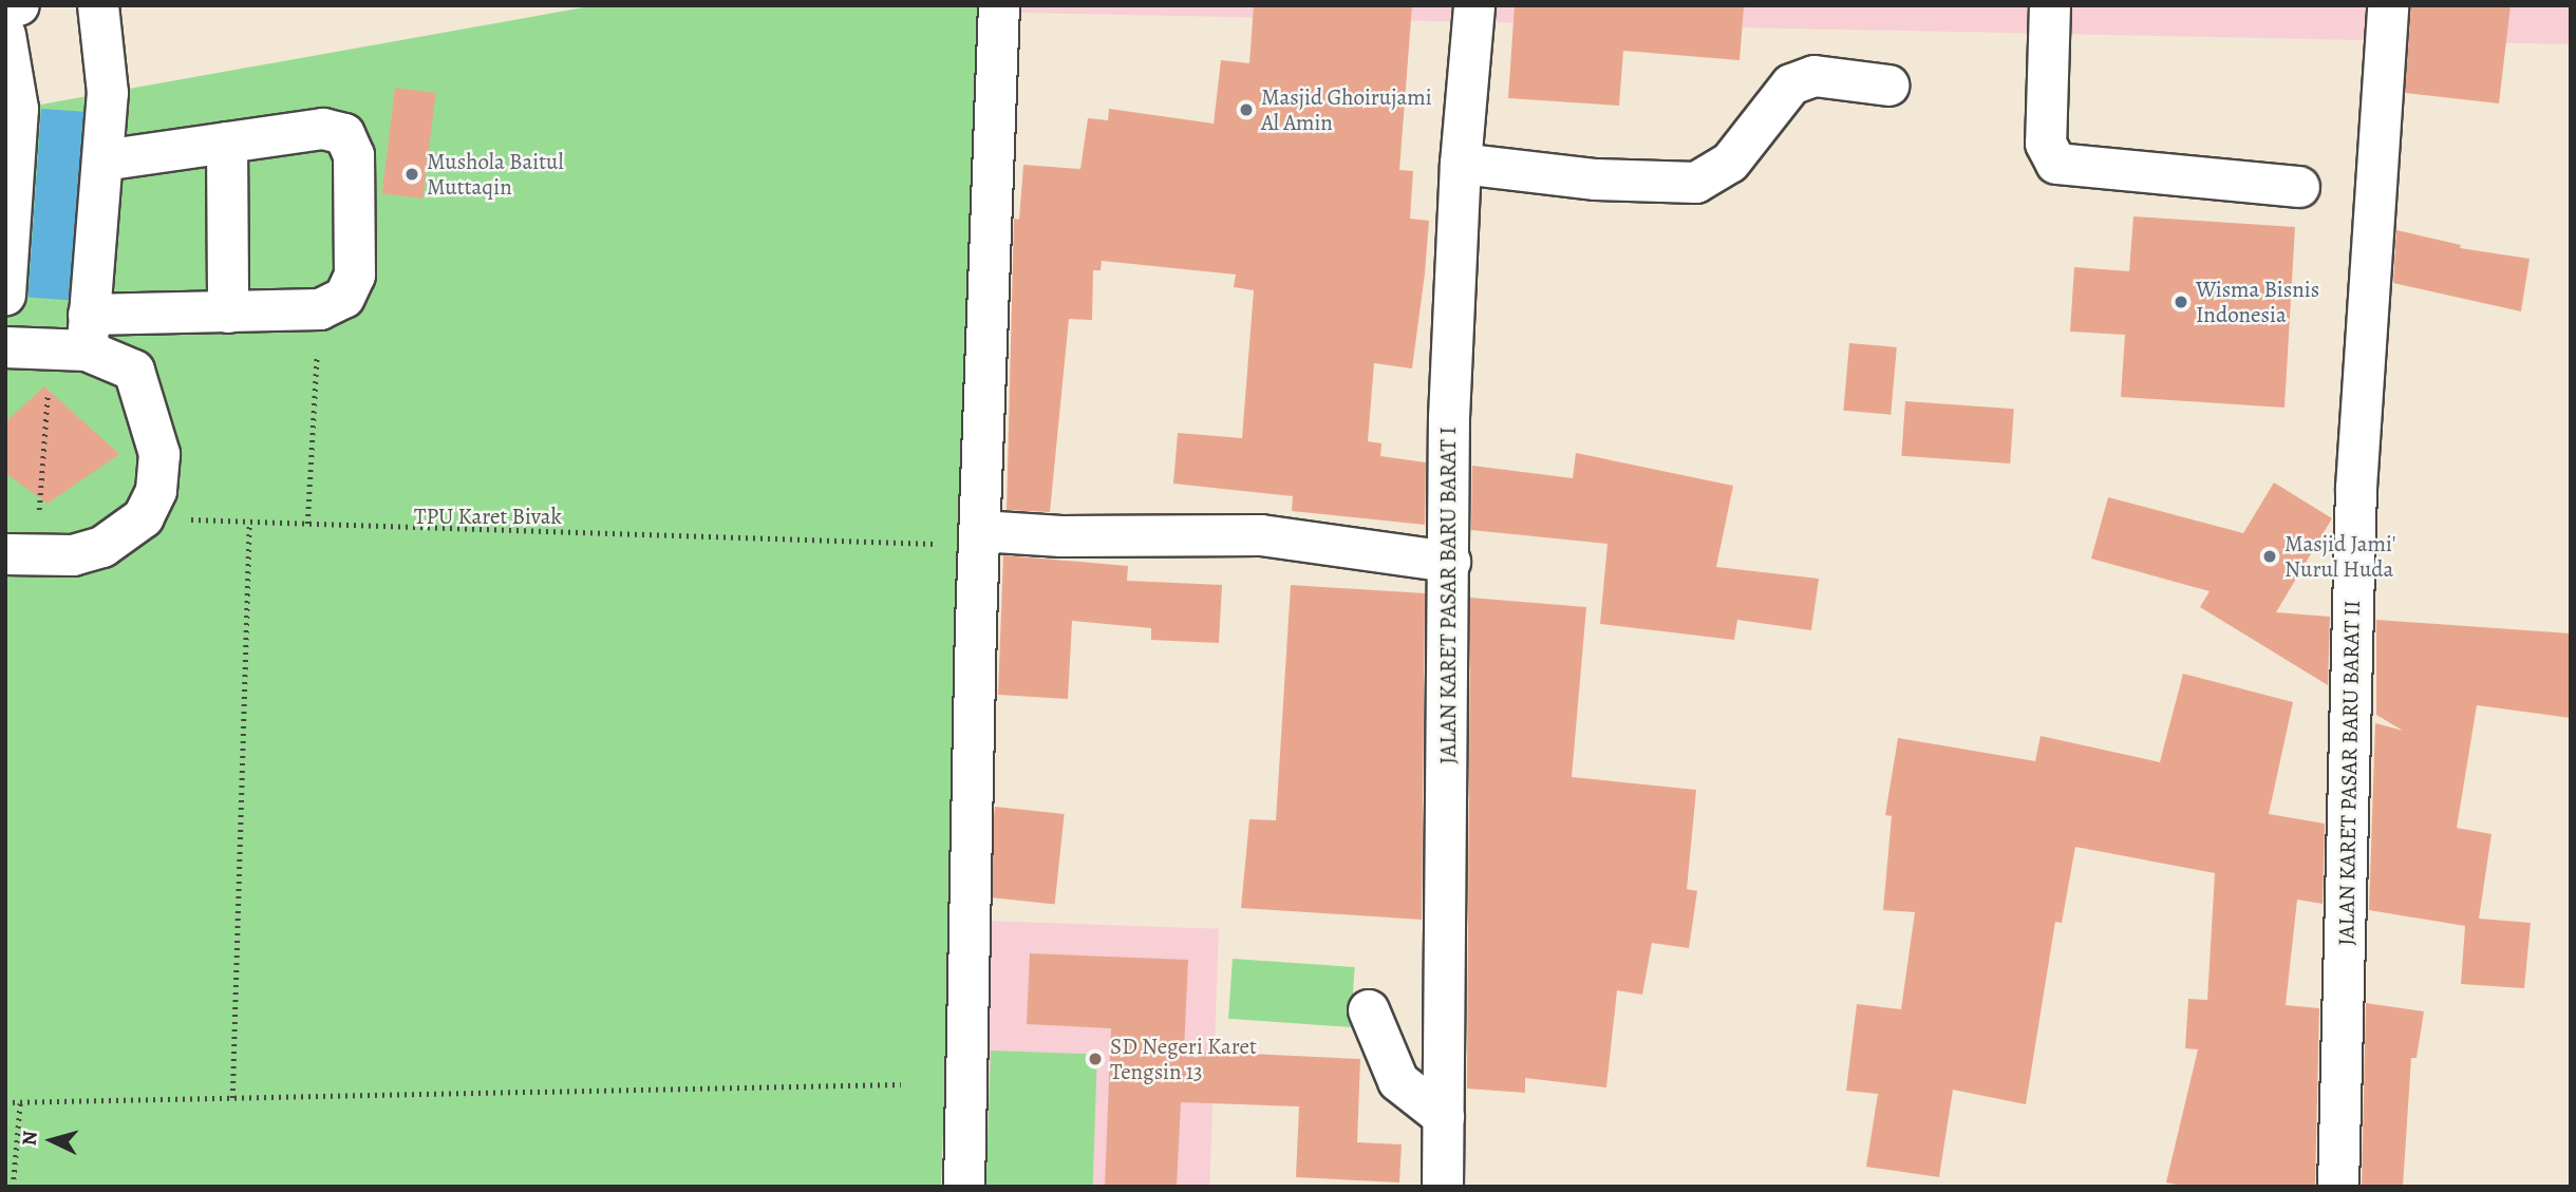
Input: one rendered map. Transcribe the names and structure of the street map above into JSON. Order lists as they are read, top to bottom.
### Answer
{
  "streets": {
    "street": ["JALAN KARET PASAR BARU BARAT I", "JALAN KARET PASAR BARU BARAT II"]
  },
  "parks": ["TPU Karet Bivak"],
  "places": [
    "Masjid Ghoirujami Al Amin",
    "Mushola Baitul Muttaqin",
    "Wisma Bisnis Indonesia",
    "Masjid Jami' Nurul Huda",
    "SD Negeri Karet Tengsin 13"
  ],
  "north": "left"
}
